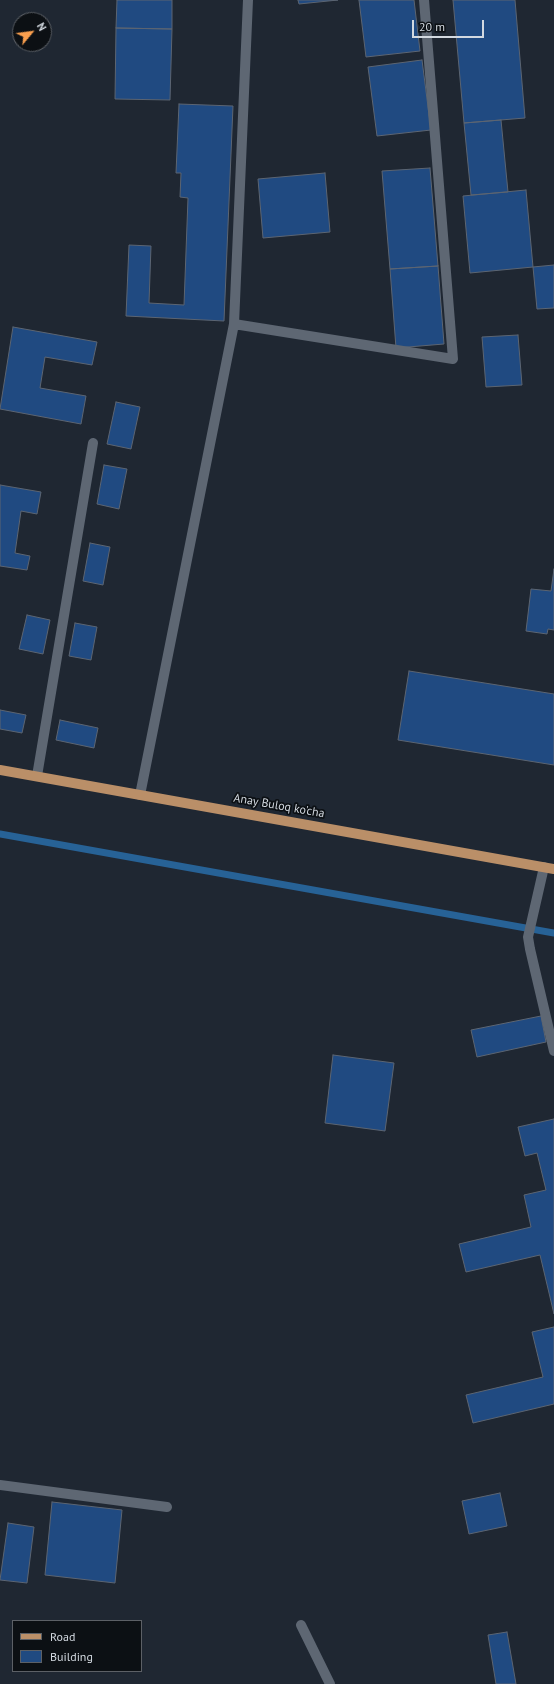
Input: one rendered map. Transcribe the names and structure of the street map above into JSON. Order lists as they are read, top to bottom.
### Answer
{
  "streets": {
    "main road": ["Anay Buloq ko'cha"]
  },
  "legend": ["Road", "Building"],
  "scale_bar": "20 m",
  "north": "top right"
}
